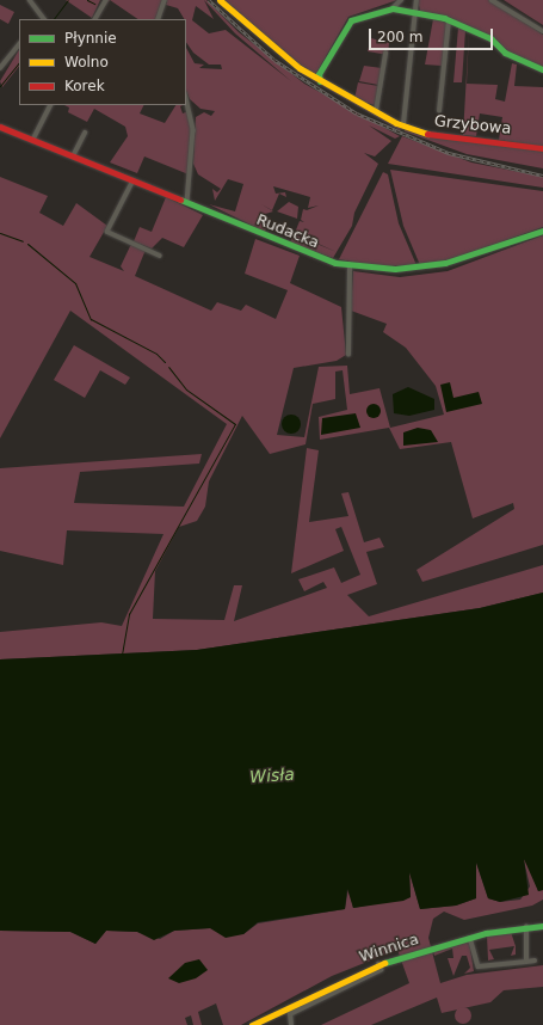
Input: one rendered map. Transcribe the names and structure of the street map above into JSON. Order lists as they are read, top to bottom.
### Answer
{
  "streets": {
    "street": ["Grzybowa", "Rudacka", "Winnica"]
  },
  "water": ["Wisła"],
  "legend": ["Płynnie", "Wolno", "Korek"],
  "scale_bar": "200 m"
}
